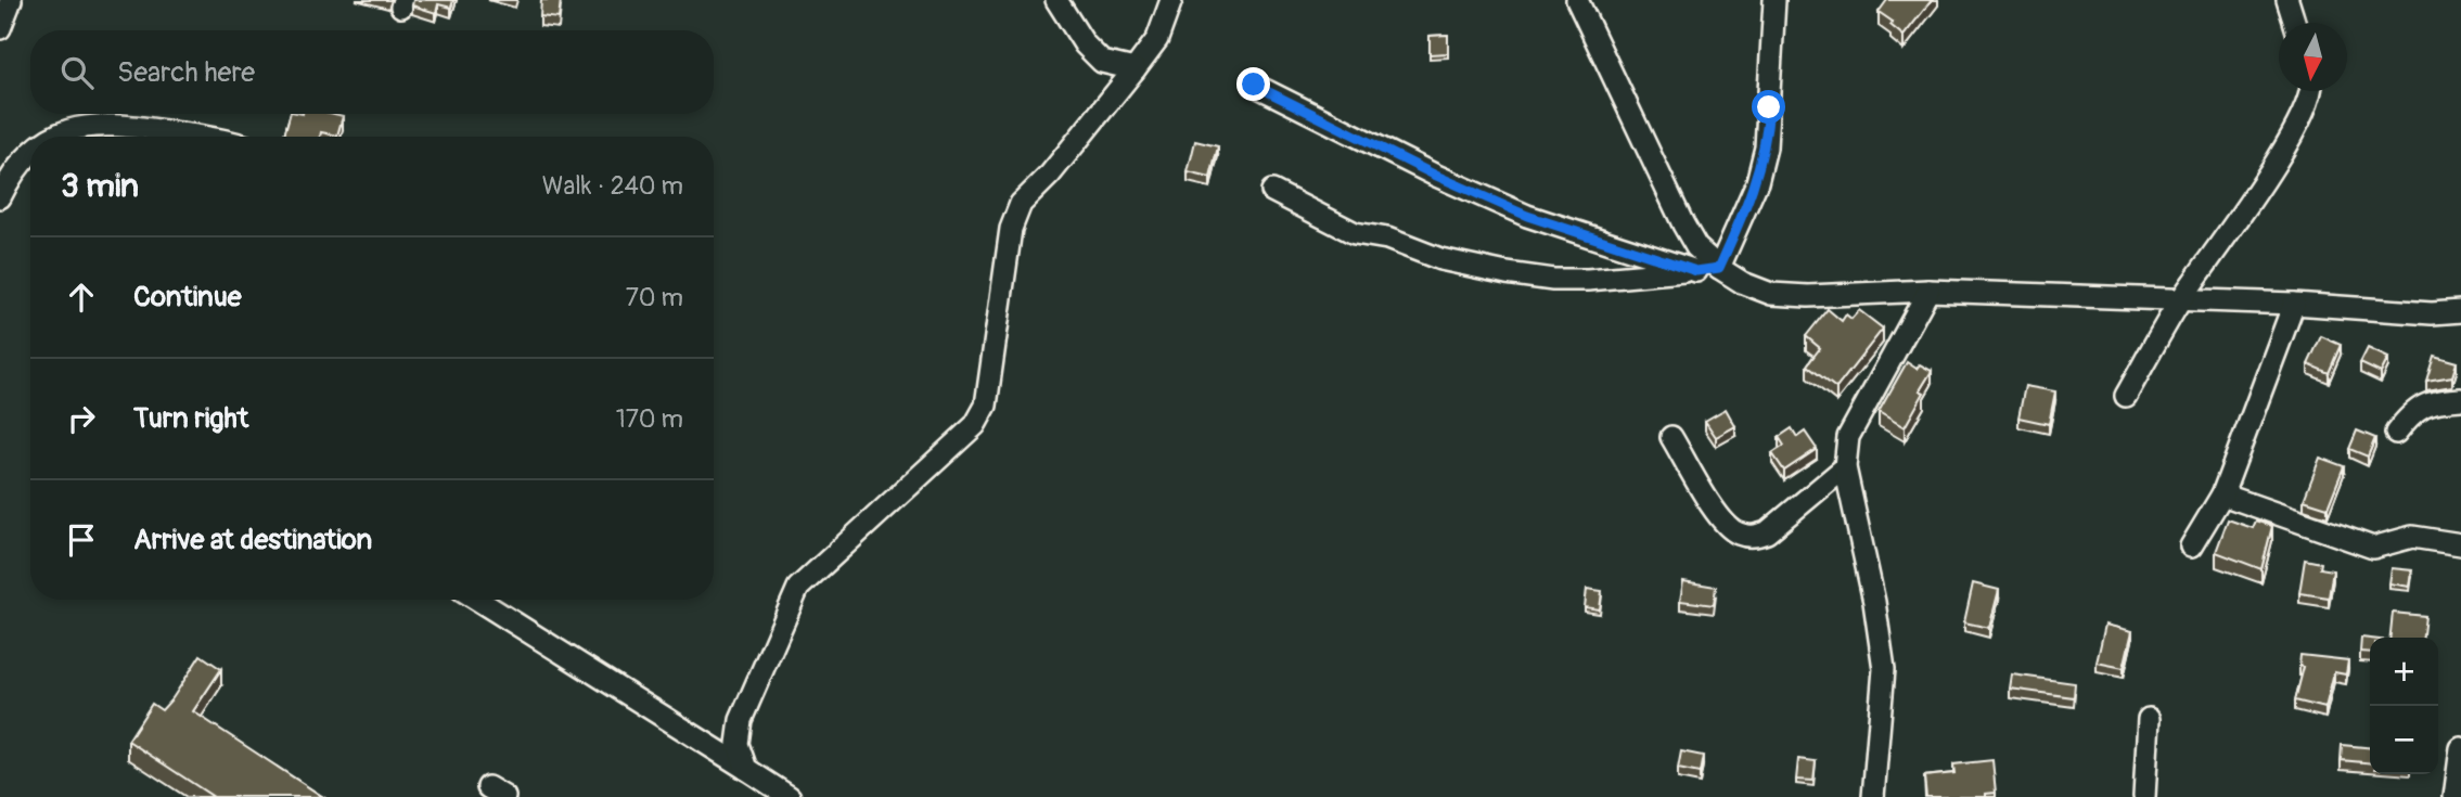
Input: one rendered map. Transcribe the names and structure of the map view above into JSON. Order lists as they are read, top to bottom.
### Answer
{
  "north": "bottom",
  "page": {
    "search": "Search here",
    "heading": ["3 min", "Walk · 240 m"],
    "list": [
      ["Continue", "70 m"],
      ["Turn right", "170 m"],
      "Arrive at destination"
    ],
    "map_buttons": ["+", "−"]
  }
}
